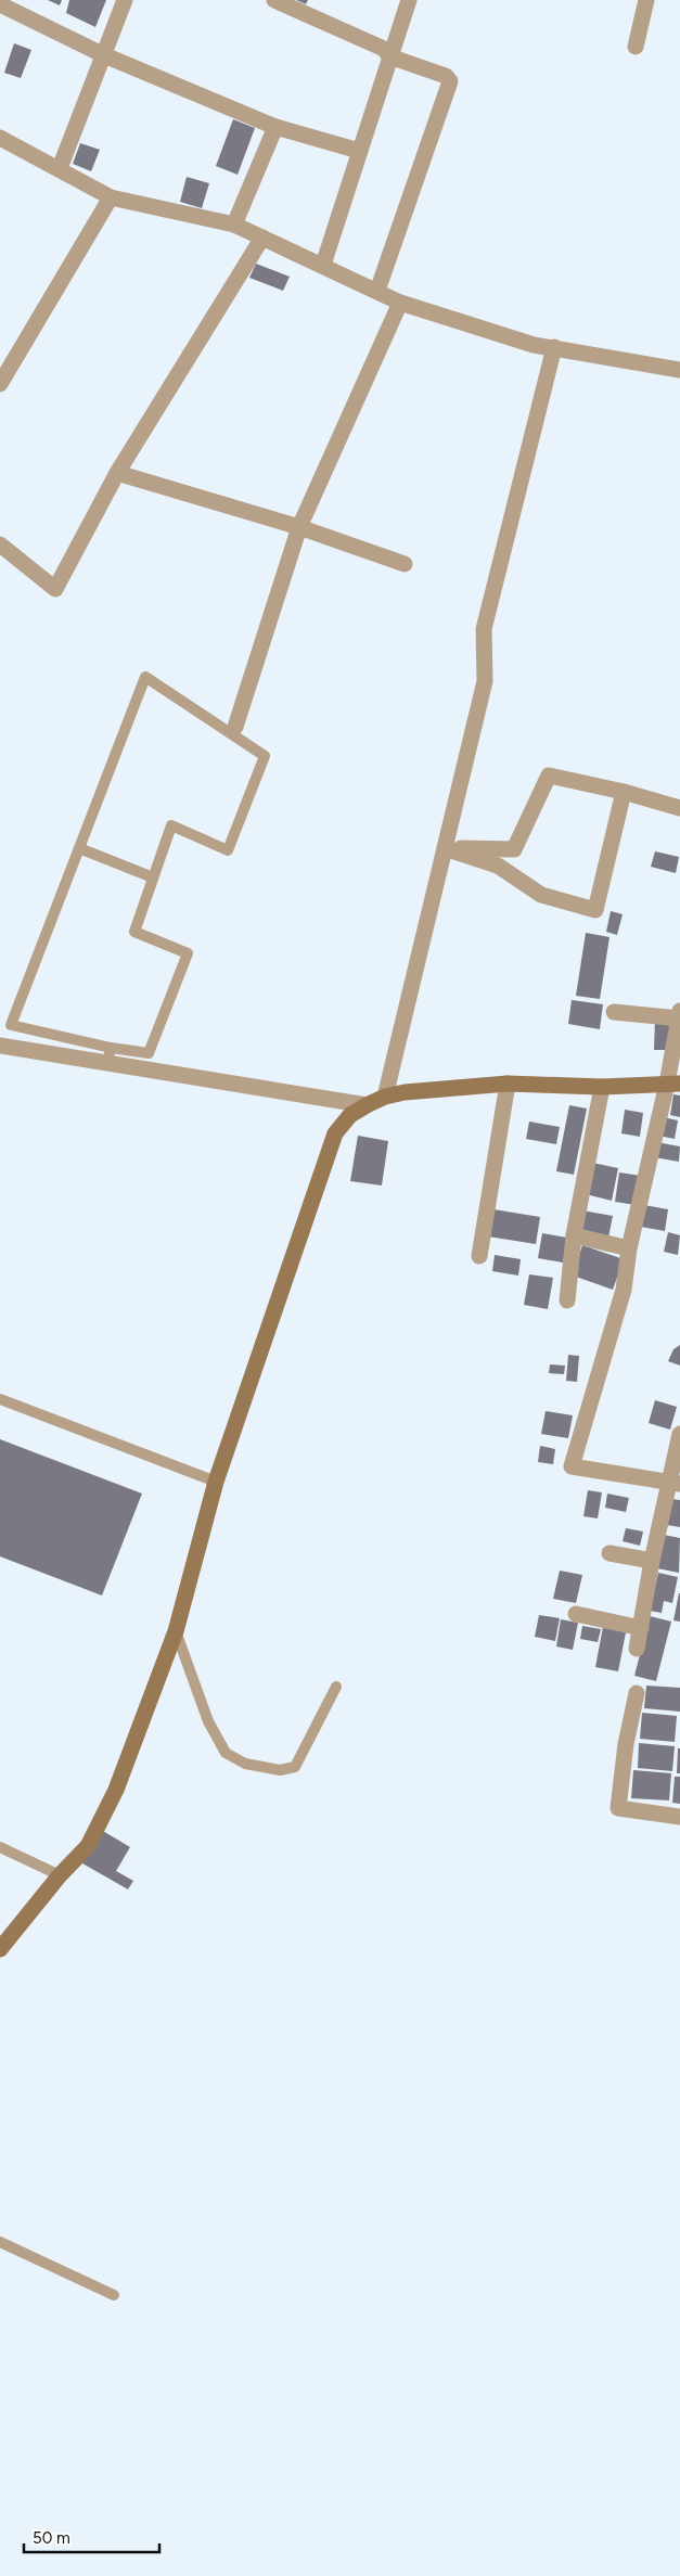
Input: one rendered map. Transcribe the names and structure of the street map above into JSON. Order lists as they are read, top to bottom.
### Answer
{
  "scale_bar": "50 m"
}
